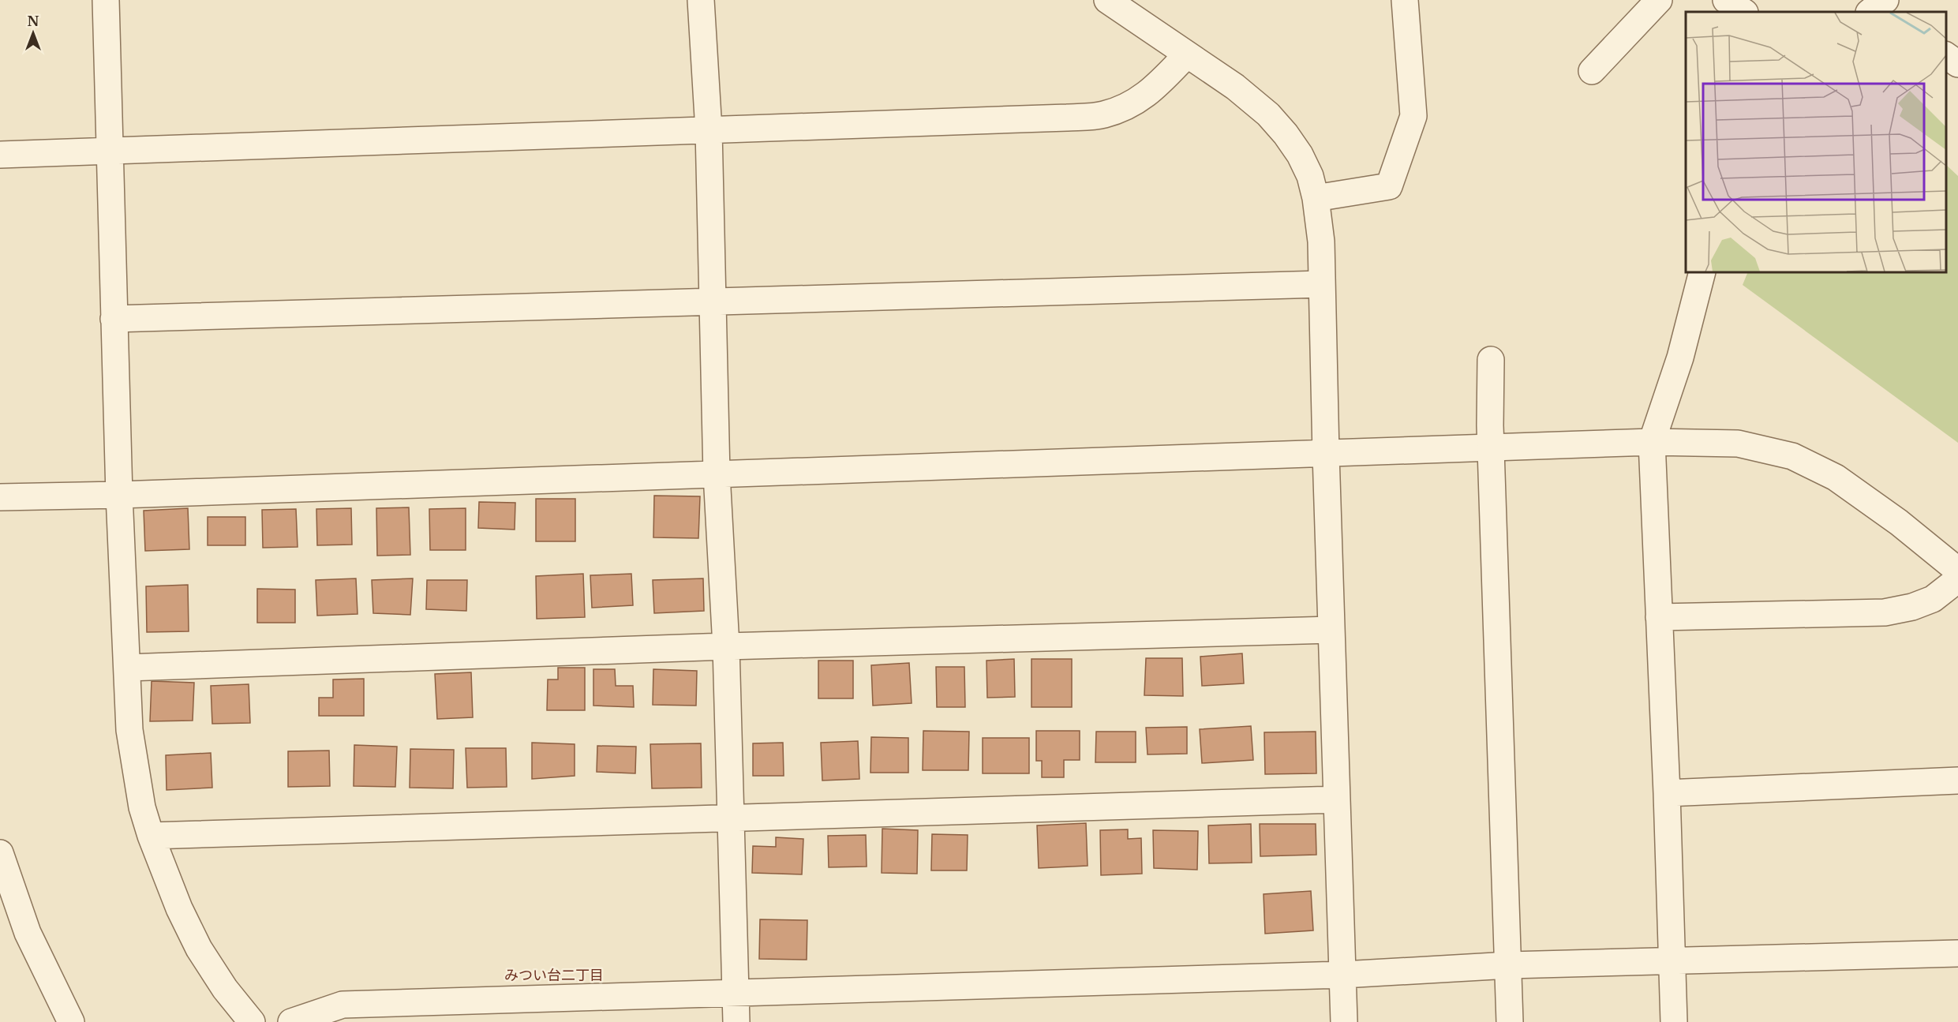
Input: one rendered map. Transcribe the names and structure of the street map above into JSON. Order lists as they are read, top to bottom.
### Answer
{
  "districts": ["みつい台二丁目"],
  "north": "top"
}
